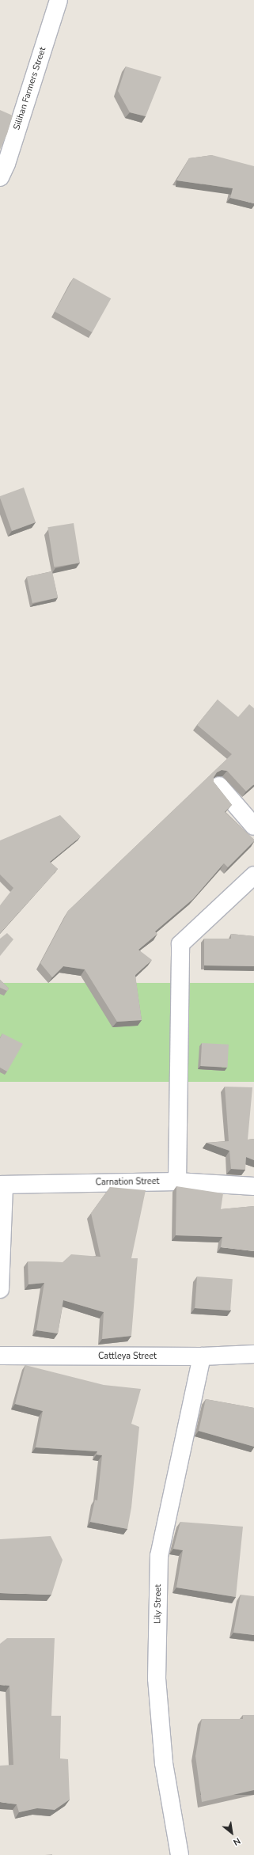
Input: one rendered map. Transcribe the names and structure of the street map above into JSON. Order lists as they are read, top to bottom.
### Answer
{
  "streets": {
    "street": [
      "Silihan Farmers Street",
      "Carnation Street",
      "Cattleya Street",
      "Lily Street"
    ]
  },
  "crossings": [
    ["Cattleya Street", "Lily Street"]
  ],
  "north": "bottom right"
}
